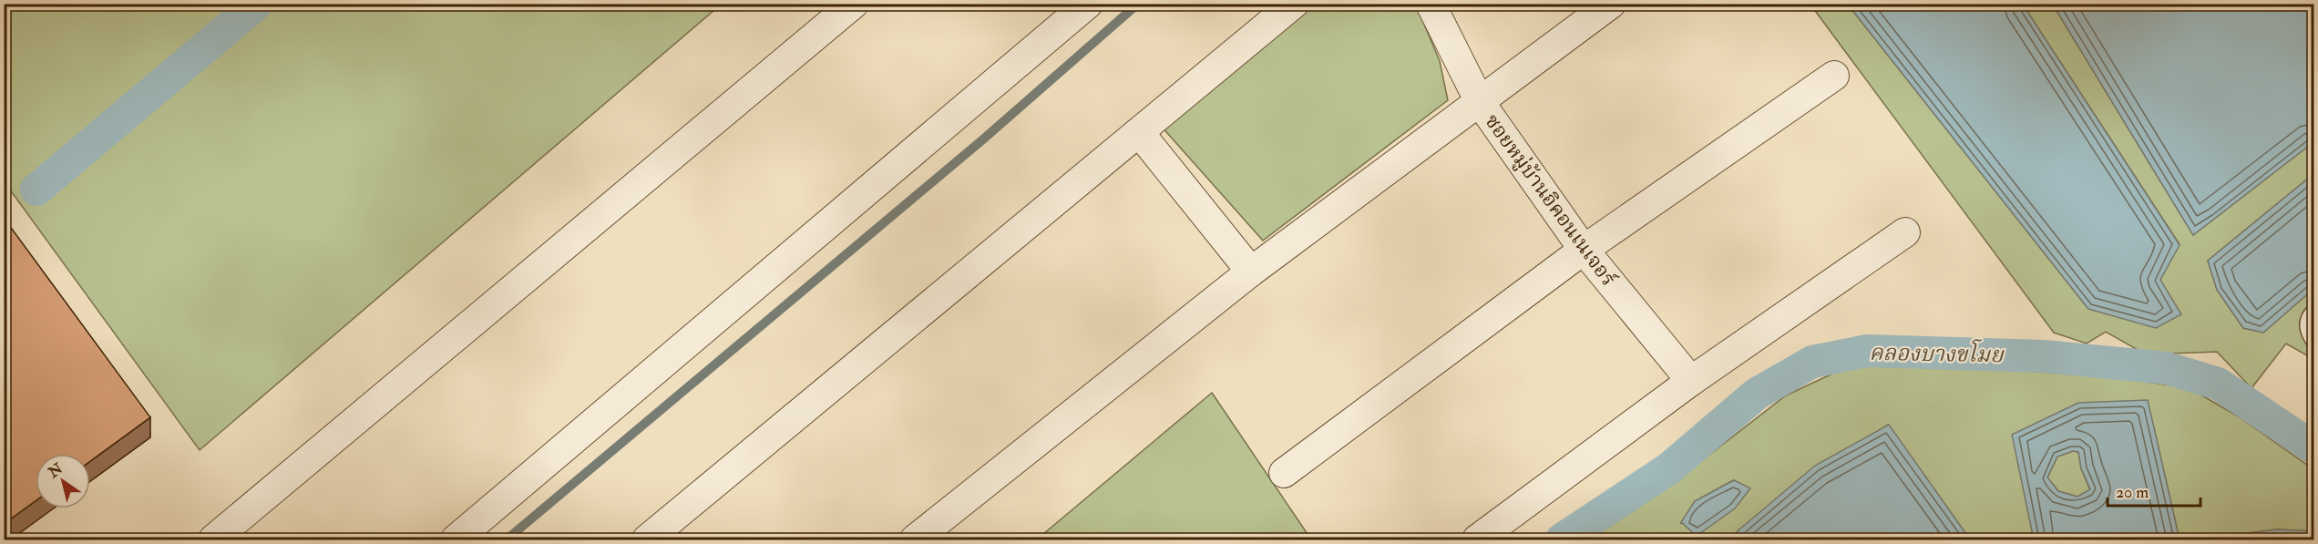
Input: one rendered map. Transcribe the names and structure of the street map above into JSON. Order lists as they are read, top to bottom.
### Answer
{
  "streets": {
    "street": ["ซอยหมู่บ้านอิคอนเนเจอร์"]
  },
  "water": ["คลองบางขโมย"],
  "scale_bar": "20 m",
  "north": "top left"
}
